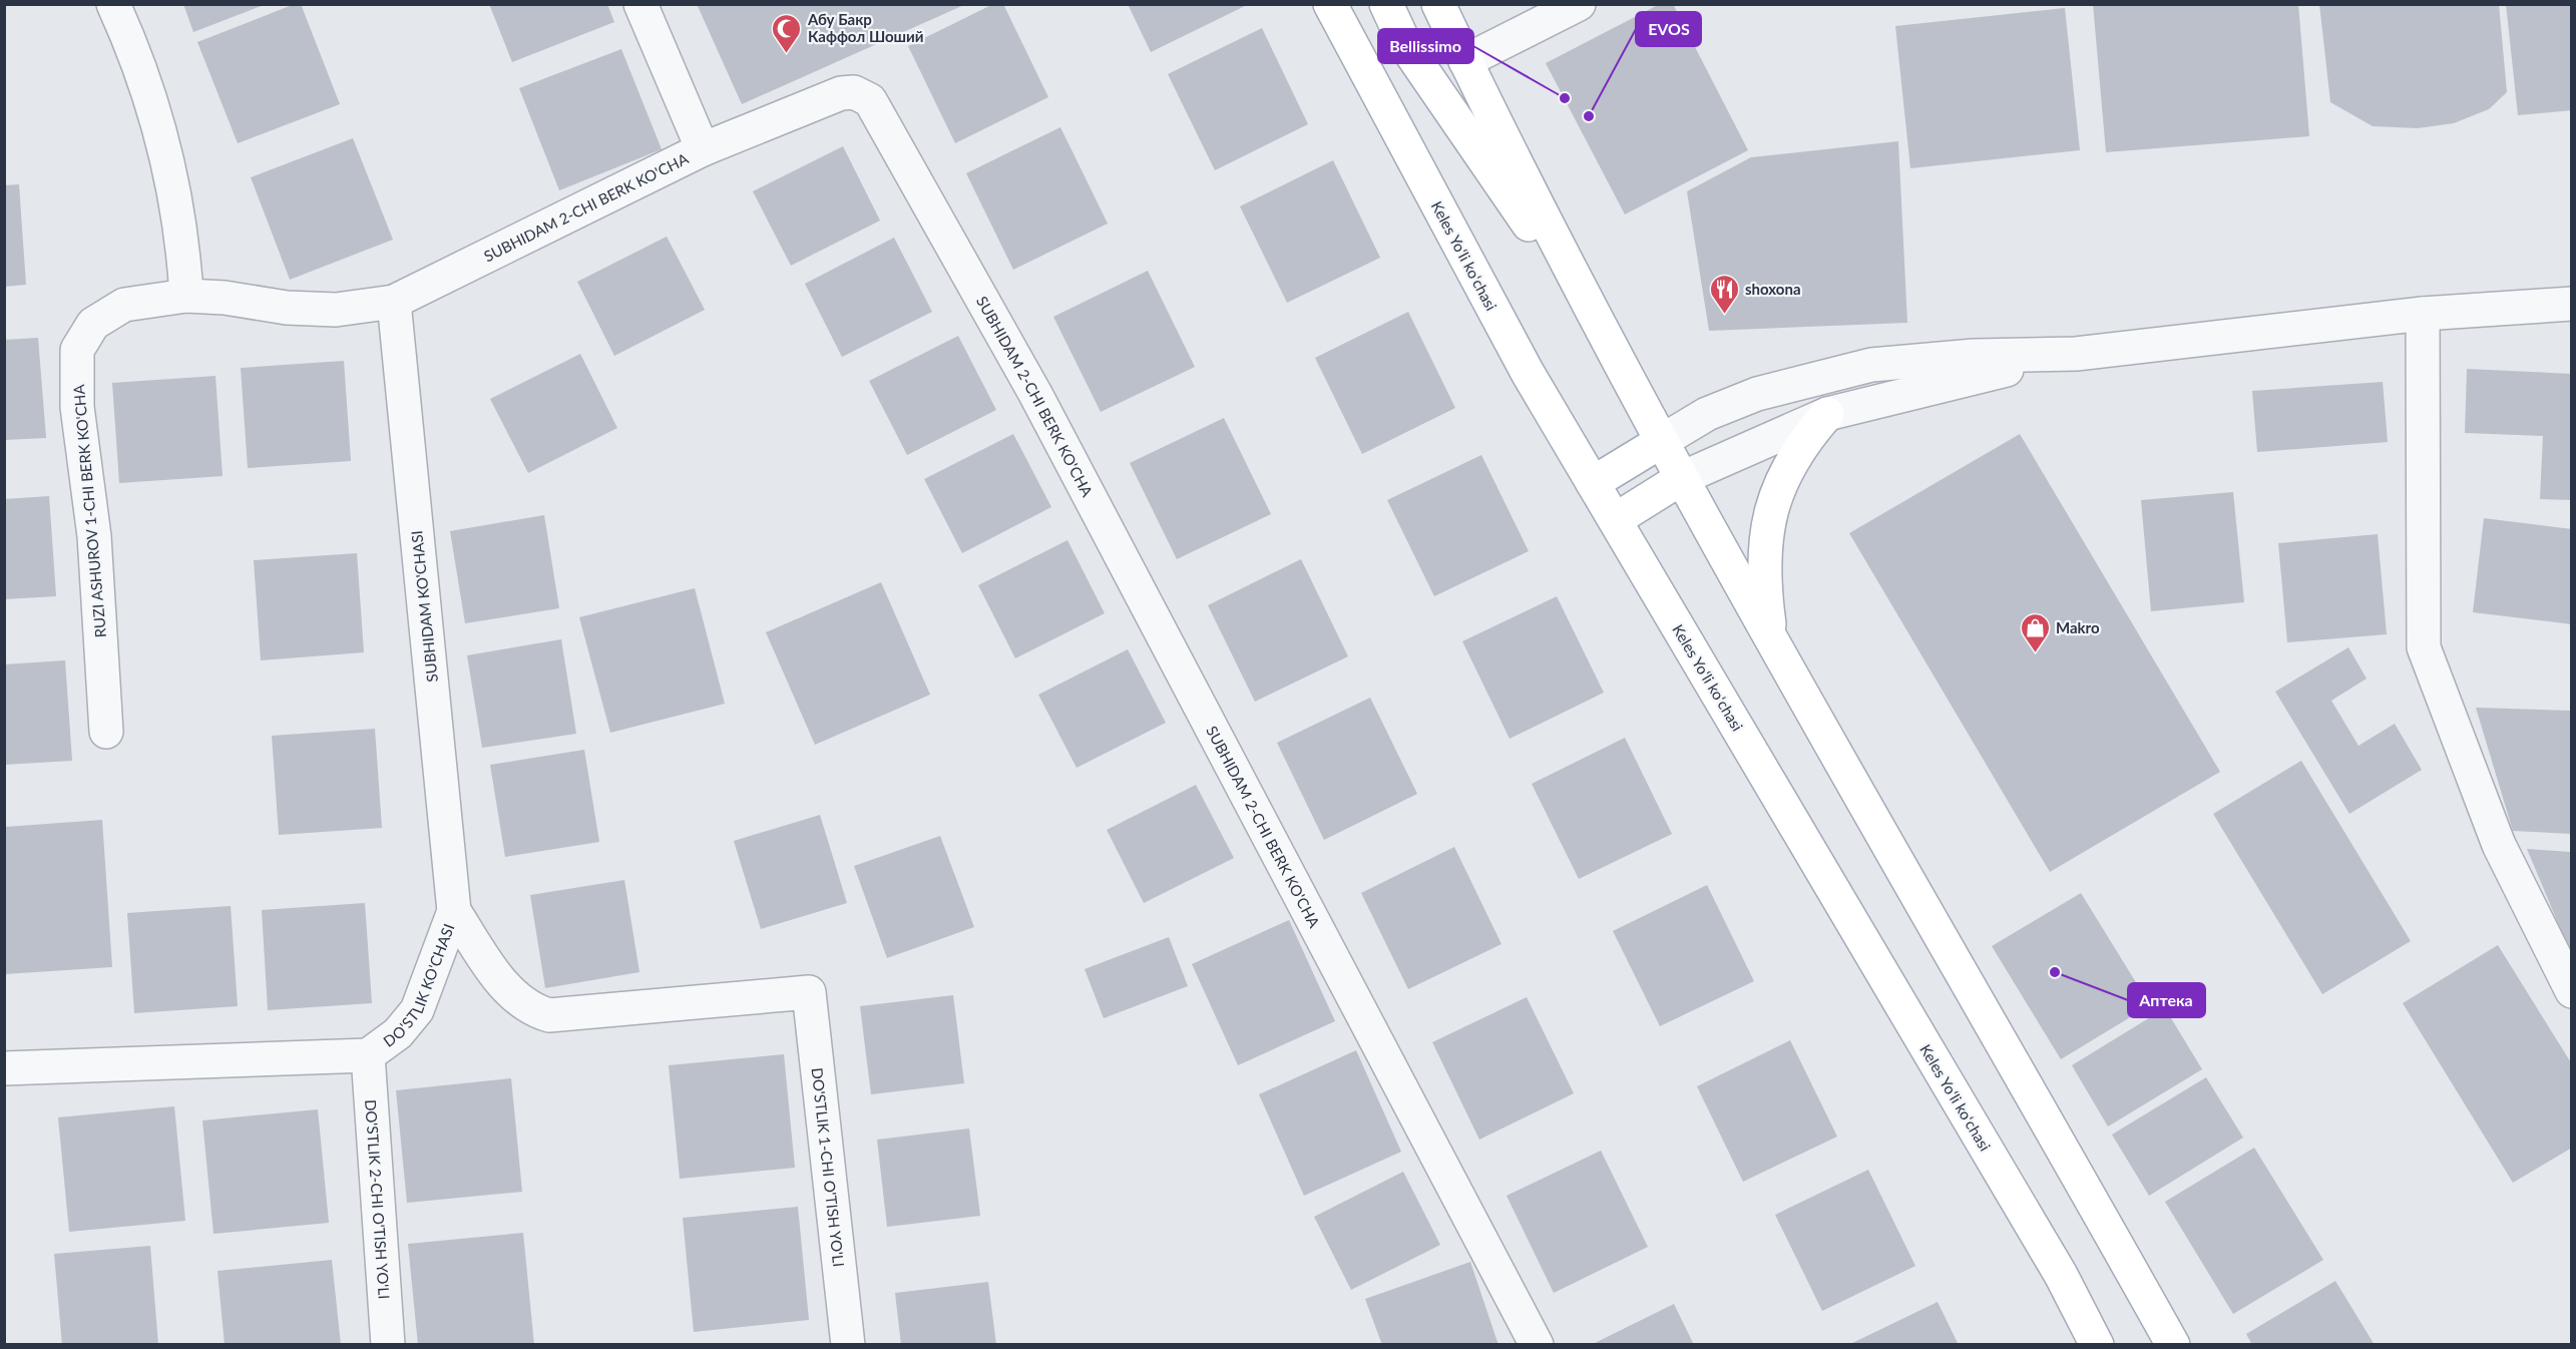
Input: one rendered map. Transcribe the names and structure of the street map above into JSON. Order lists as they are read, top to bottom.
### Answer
{
  "streets": {
    "main road": ["Keles Yoʻli koʻchasi"],
    "street": [
      "SUBHIDAM 2-CHI BERK KO'CHA",
      "RUZI ASHUROV 1-CHI BERK KO'CHA",
      "SUBHIDAM KO'CHASI",
      "DO'STLIK KO'CHASI",
      "DO'STLIK 1-CHI O'TISH YO'LI",
      "DO'STLIK 2-CHI O'TISH YO'LI"
    ]
  },
  "crossings": [
    ["SUBHIDAM 2-CHI BERK KO'CHA", "RUZI ASHUROV 1-CHI BERK KO'CHA"],
    ["SUBHIDAM 2-CHI BERK KO'CHA", "SUBHIDAM KO'CHASI"],
    ["SUBHIDAM KO'CHASI", "DO'STLIK KO'CHASI"],
    ["DO'STLIK KO'CHASI", "DO'STLIK 1-CHI O'TISH YO'LI"],
    ["DO'STLIK KO'CHASI", "DO'STLIK 2-CHI O'TISH YO'LI"]
  ],
  "places": {
    "mosque": ["Абу Бакр Каффол Шоший"],
    "other": ["Bellissimo", "EVOS", "Аптека"],
    "restaurant": ["shoxona"],
    "shop": ["Makro"]
  }
}
